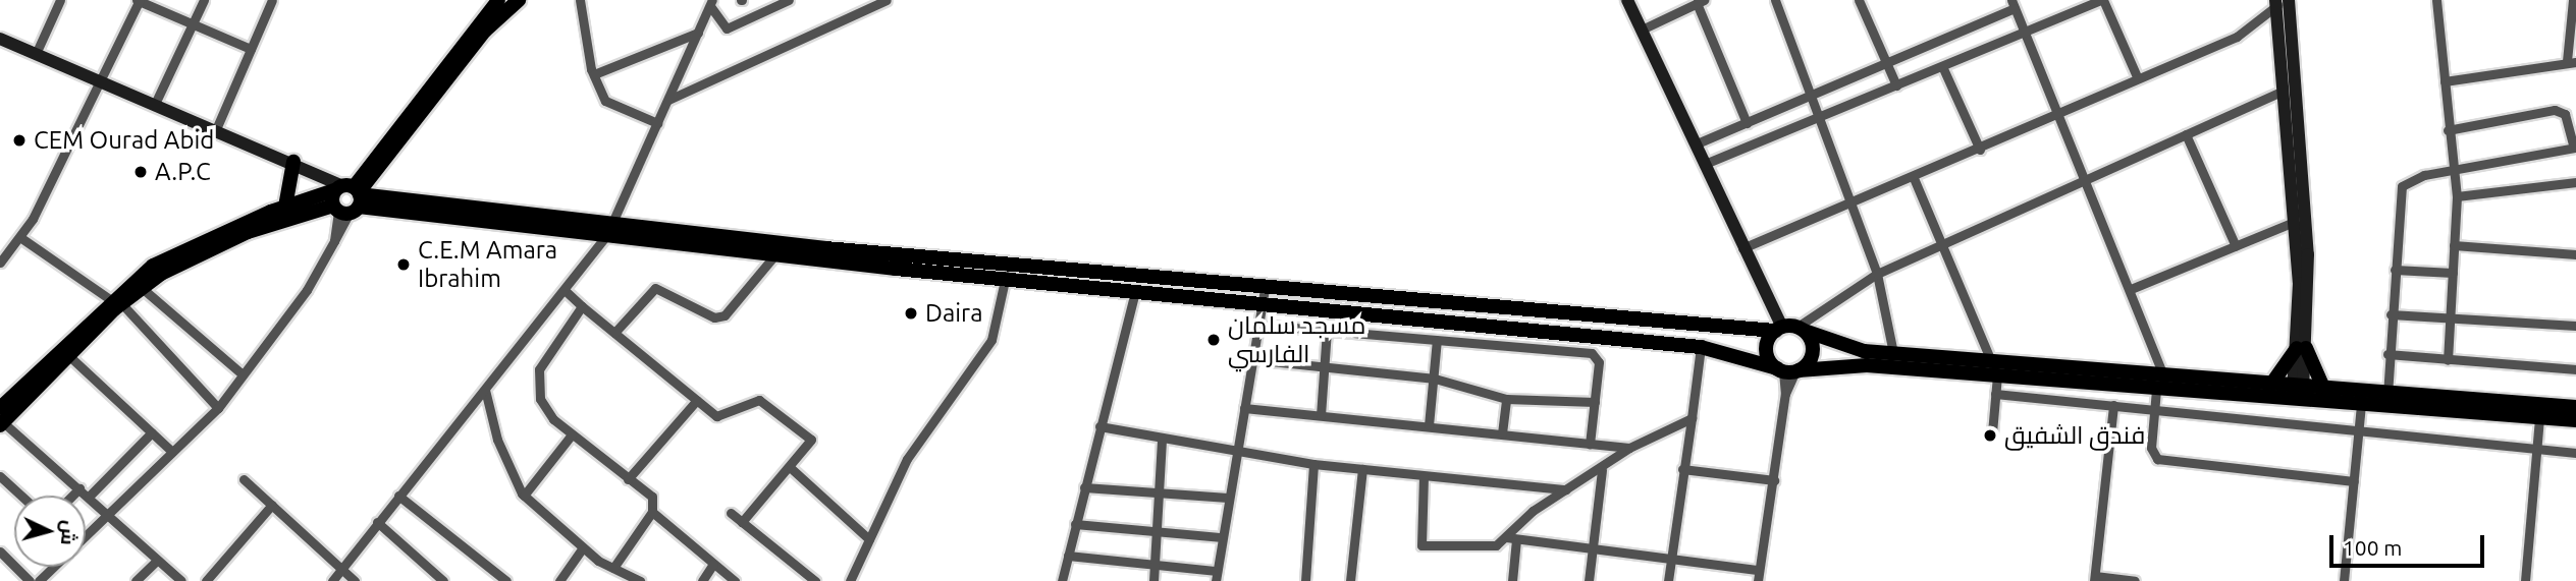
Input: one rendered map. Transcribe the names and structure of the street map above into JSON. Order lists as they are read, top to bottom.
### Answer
{
  "places": [
    "CEM Ourad Abid",
    "A.P.C",
    "C.E.M Amara Ibrahim",
    "Daira",
    "مسجد سلمان الفارسي",
    "فندق الشفيق"
  ],
  "scale_bar": "100 m",
  "north": "right"
}
